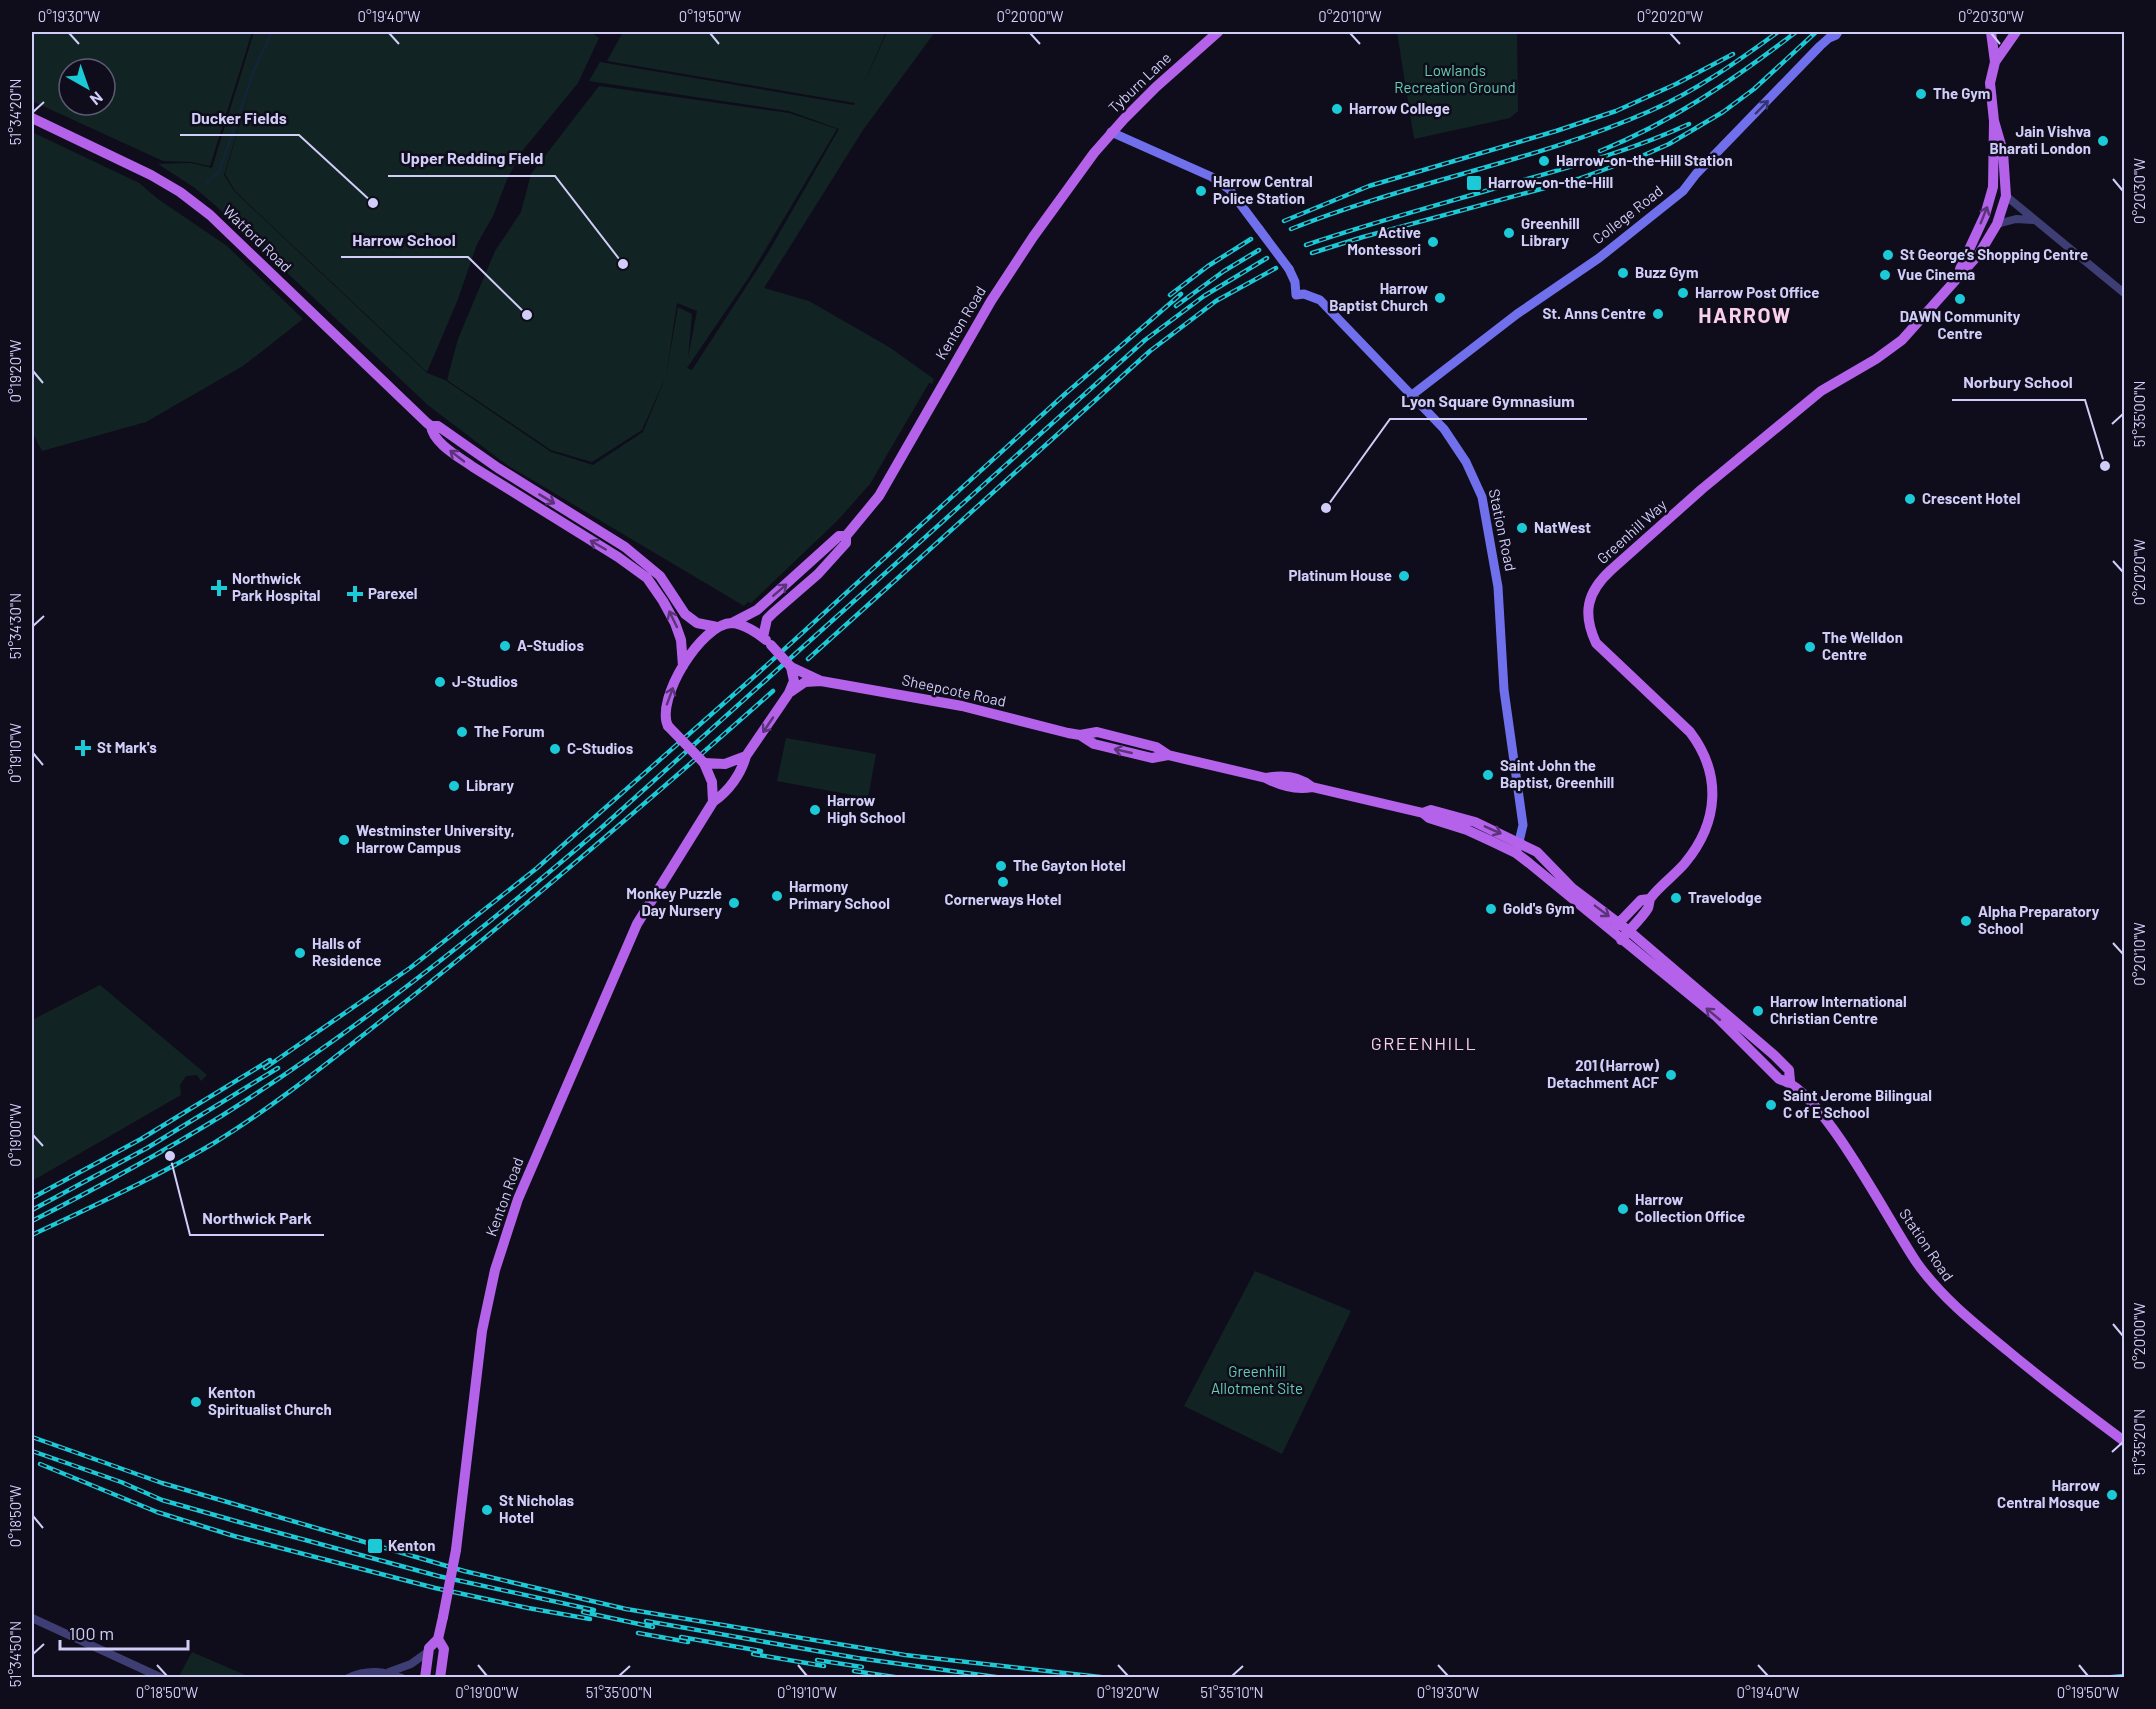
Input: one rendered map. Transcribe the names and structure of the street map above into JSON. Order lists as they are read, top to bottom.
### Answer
{
  "streets": {
    "main road": [
      "Tyburn Lane",
      "College Road",
      "Watford Road",
      "Kenton Road",
      "Station Road",
      "Greenhill Way",
      "Sheepcote Road"
    ]
  },
  "crossings": [
    ["Tyburn Lane", "Kenton Road"],
    ["Tyburn Lane", "Station Road"],
    ["College Road", "Station Road"],
    ["Watford Road", "Kenton Road"],
    ["Watford Road", "Sheepcote Road"],
    ["Kenton Road", "Station Road"],
    ["Kenton Road", "Sheepcote Road"],
    ["Station Road", "Greenhill Way"],
    ["Station Road", "Sheepcote Road"]
  ],
  "one_way": ["College Road"],
  "districts": ["HARROW", "GREENHILL"],
  "parks": ["Lowlands Recreation Ground", "Greenhill Allotment Site"],
  "places": {
    "other": [
      "The Gym",
      "Harrow College",
      "Jain Vishva Bharati London",
      "Harrow-on-the-Hill Station",
      "Harrow Central Police Station",
      "Ducker Fields",
      "Greenhill Library",
      "Active Montessori",
      "St George’s Shopping Centre",
      "Upper Redding Field",
      "Buzz Gym",
      "Vue Cinema",
      "Harrow Post Office",
      "Harrow Baptist Church",
      "DAWN Community Centre",
      "St. Anns Centre",
      "Harrow School",
      "Norbury School",
      "Crescent Hotel",
      "Lyon Square Gymnasium",
      "NatWest",
      "Platinum House",
      "A-Studios",
      "The Welldon Centre",
      "J-Studios",
      "The Forum",
      "C-Studios",
      "Saint John the Baptist, Greenhill",
      "Library",
      "Harrow High School",
      "Westminster University, Harrow Campus",
      "The Gayton Hotel",
      "Cornerways Hotel",
      "Harmony Primary School",
      "Travelodge",
      "Monkey Puzzle Day Nursery",
      "Gold's Gym",
      "Alpha Preparatory School",
      "Halls of Residence",
      "Harrow International Christian Centre",
      "201 (Harrow) Detachment ACF",
      "Saint Jerome Bilingual C of E School",
      "Northwick Park",
      "Harrow Collection Office",
      "Kenton Spiritualist Church",
      "Harrow Central Mosque",
      "St Nicholas Hotel"
    ],
    "transit": ["Harrow-on-the-Hill", "Kenton"],
    "health": ["Northwick Park Hospital", "Parexel", "St Mark's"]
  },
  "scale_bar": "100 m",
  "north": "bottom right",
  "coordinates": [
    "0°19'30\"W",
    "0°19'40\"W",
    "0°19'50\"W",
    "0°20'00\"W",
    "0°20'10\"W",
    "0°20'20\"W",
    "0°20'30\"W",
    "51°34'20\"N",
    "0°19'20\"W",
    "51°35'00\"N",
    "51°34'30\"N",
    "0°19'10\"W",
    "0°19'00\"W",
    "51°35'20\"N",
    "0°18'50\"W",
    "51°34'50\"N",
    "51°35'10\"N"
  ]
}
